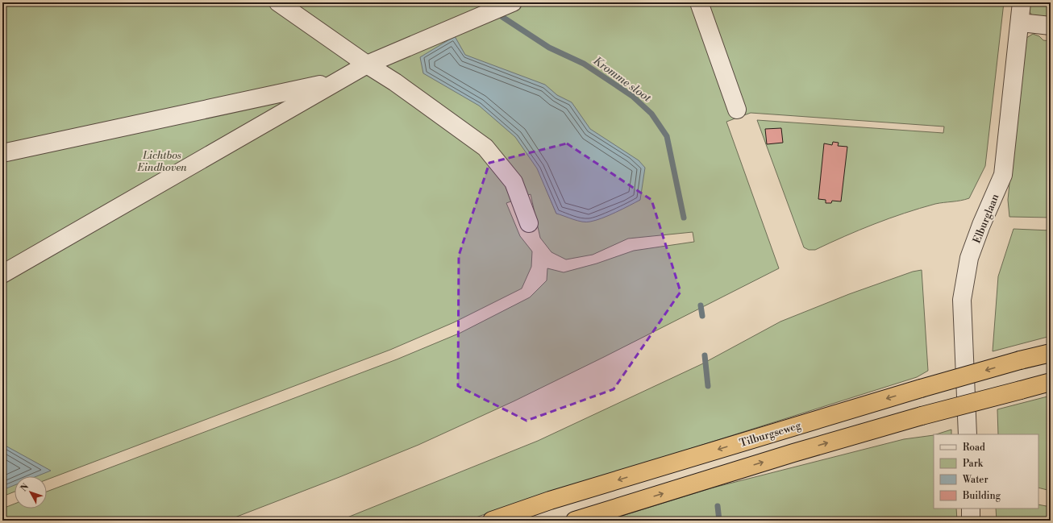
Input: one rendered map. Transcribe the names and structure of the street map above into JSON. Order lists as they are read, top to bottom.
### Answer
{
  "streets": {
    "highway": ["Tilburgseweg"],
    "street": ["Elburglaan"]
  },
  "water": ["Kromme sloot"],
  "parks": ["Lichtbos Eindhoven"],
  "legend": [
    "Road",
    "Park",
    "Water",
    "Building"
  ],
  "north": "top left"
}
